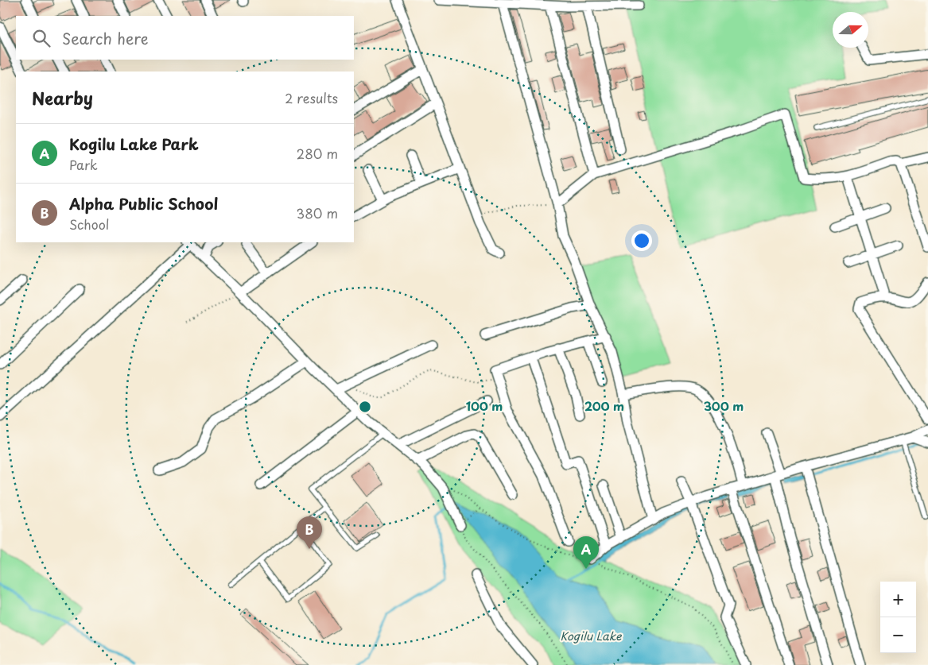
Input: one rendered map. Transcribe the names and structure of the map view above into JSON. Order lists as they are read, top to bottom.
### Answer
{
  "water": ["Kogilu Lake"],
  "north": "right",
  "page": {
    "search": "Search here",
    "heading": ["Nearby", "2 results"],
    "list": [
      {
        "mark": "A",
        "name": "Kogilu Lake Park",
        "note": "Park",
        "value": "280 m"
      },
      {
        "mark": "B",
        "name": "Alpha Public School",
        "note": "School",
        "value": "380 m"
      }
    ],
    "pins": ["B", "A"],
    "map_buttons": ["+", "−"]
  },
  "rings": ["100 m", "200 m", "300 m"]
}
